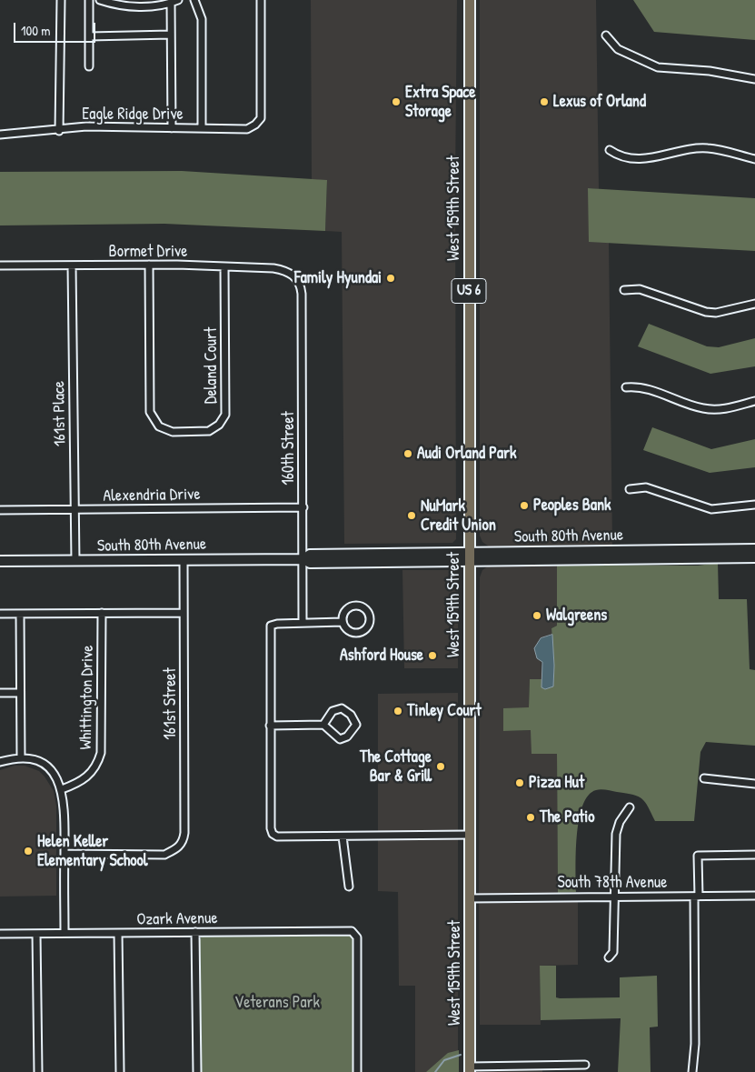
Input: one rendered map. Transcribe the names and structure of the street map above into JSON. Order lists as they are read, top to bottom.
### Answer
{
  "streets": {
    "main road": ["West 159th Street", "US 6"],
    "street": [
      "Eagle Ridge Drive",
      "Bormet Drive",
      "Deland Court",
      "161st Place",
      "160th Street",
      "Alexendria Drive",
      "South 80th Avenue",
      "Whittington Drive",
      "161st Street",
      "South 78th Avenue",
      "Ozark Avenue"
    ]
  },
  "crossings": [
    ["West 159th Street", "South 80th Avenue"],
    ["West 159th Street", "South 78th Avenue"],
    ["Bormet Drive", "Deland Court"],
    ["Bormet Drive", "161st Place"],
    ["Bormet Drive", "160th Street"],
    ["161st Place", "Alexendria Drive"],
    ["161st Place", "South 80th Avenue"],
    ["160th Street", "Alexendria Drive"],
    ["160th Street", "South 80th Avenue"],
    ["South 80th Avenue", "161st Street"]
  ],
  "parks": ["Veterans Park"],
  "places": [
    "Extra Space Storage",
    "Lexus of Orland",
    "Family Hyundai",
    "Audi Orland Park",
    "Peoples Bank",
    "NuMark Credit Union",
    "Walgreens",
    "Ashford House",
    "Tinley Court",
    "The Cottage Bar & Grill",
    "Pizza Hut",
    "The Patio",
    "Helen Keller Elementary School"
  ],
  "scale_bar": "100 m"
}
